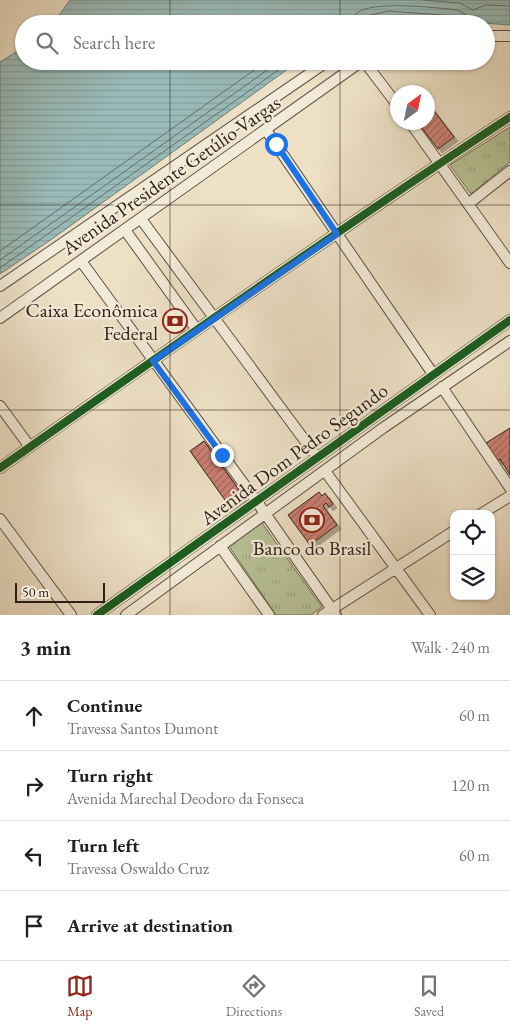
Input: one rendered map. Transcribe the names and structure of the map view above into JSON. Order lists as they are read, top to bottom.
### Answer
{
  "streets": {
    "street": ["Avenida Presidente Getúlio Vargas", "Avenida Dom Pedro Segundo"]
  },
  "places": {
    "bank": ["Caixa Econômica Federal", "Banco do Brasil"]
  },
  "scale_bar": "50 m",
  "north": "top right",
  "page": {
    "search": "Search here",
    "scale": "50 m",
    "heading": ["3 min", "Walk · 240 m"],
    "list": [
      ["Continue", "Travessa Santos Dumont", "60 m"],
      ["Turn right", "Avenida Marechal Deodoro da Fonseca", "120 m"],
      ["Turn left", "Travessa Oswaldo Cruz", "60 m"],
      "Arrive at destination"
    ],
    "nav": ["Map", "Directions", "Saved"]
  }
}
